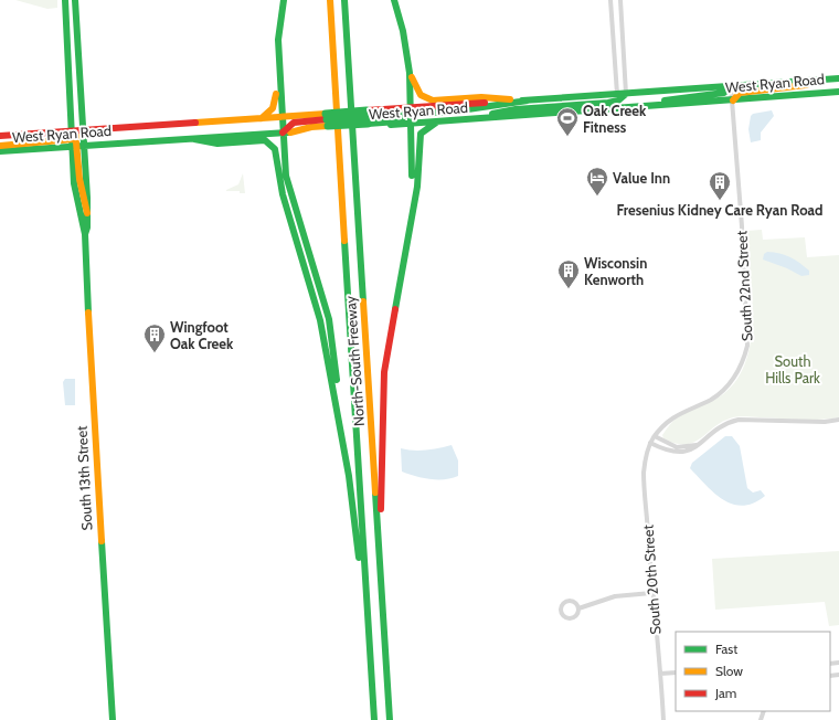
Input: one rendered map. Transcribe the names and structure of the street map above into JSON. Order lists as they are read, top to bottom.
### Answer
{
  "streets": {
    "main road": ["West Ryan Road", "North-South Freeway", "South 13th Street"],
    "street": ["South 22nd Street", "South 20th Street"]
  },
  "crossings": [
    ["West Ryan Road", "South 22nd Street"],
    ["West Ryan Road", "South 13th Street"],
    ["South 22nd Street", "South 20th Street"]
  ],
  "parks": ["South Hills Park"],
  "places": {
    "sports": ["Oak Creek Fitness"],
    "hotel": ["Value Inn"],
    "building": ["Fresenius Kidney Care Ryan Road", "Wisconsin Kenworth", "Wingfoot Oak Creek"]
  },
  "legend": ["Fast", "Slow", "Jam"]
}
